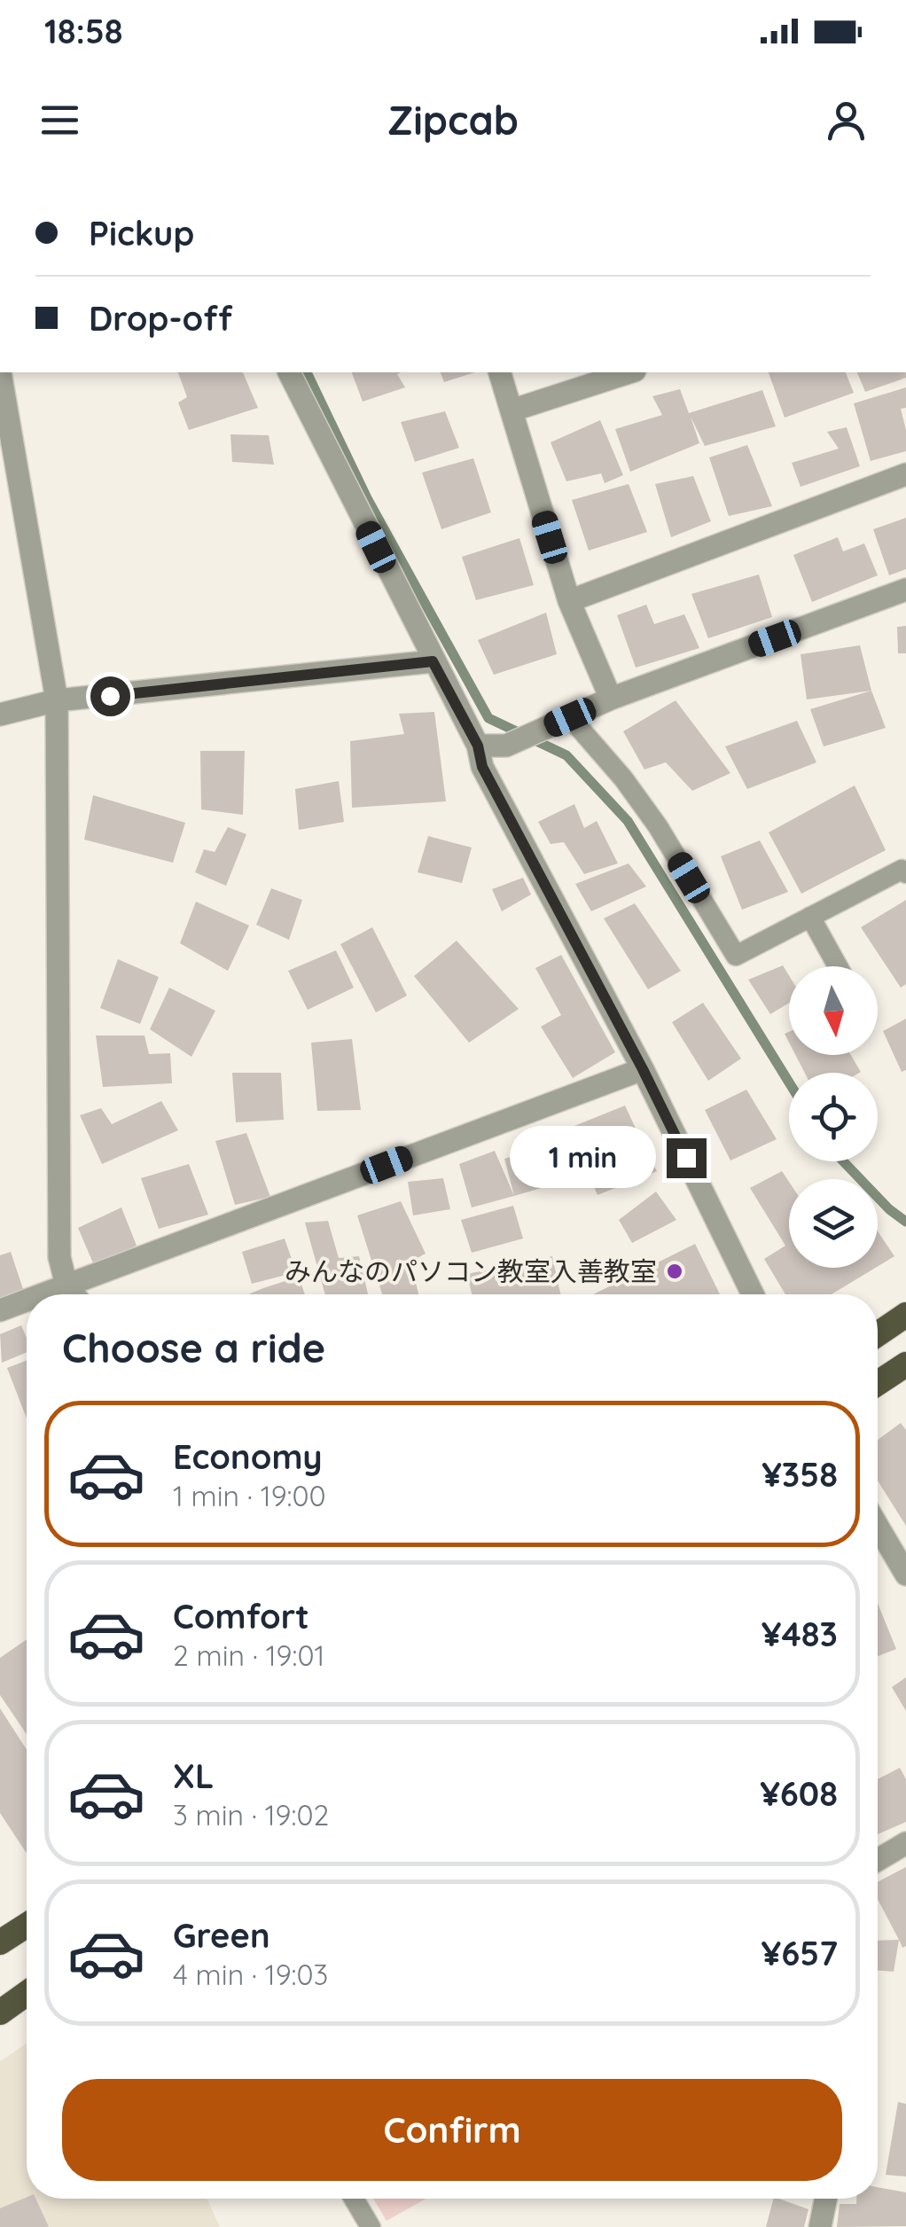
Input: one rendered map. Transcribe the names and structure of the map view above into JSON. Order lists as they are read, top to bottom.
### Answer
{
  "places": ["みんなのパソコン教室入善教室"],
  "north": "bottom",
  "page": {
    "status": "18:58",
    "header": "Zipcab",
    "banner": ["Pickup", "Drop-off"],
    "bubble": "1 min",
    "heading": "Choose a ride",
    "list": [
      {
        "name": "Economy",
        "note": "1 min · 19:00",
        "value": "¥358"
      },
      {
        "name": "Comfort",
        "note": "2 min · 19:01",
        "value": "¥483"
      },
      {
        "name": "XL",
        "note": "3 min · 19:02",
        "value": "¥608"
      },
      {
        "name": "Green",
        "note": "4 min · 19:03",
        "value": "¥657"
      }
    ],
    "buttons": "Confirm"
  }
}
